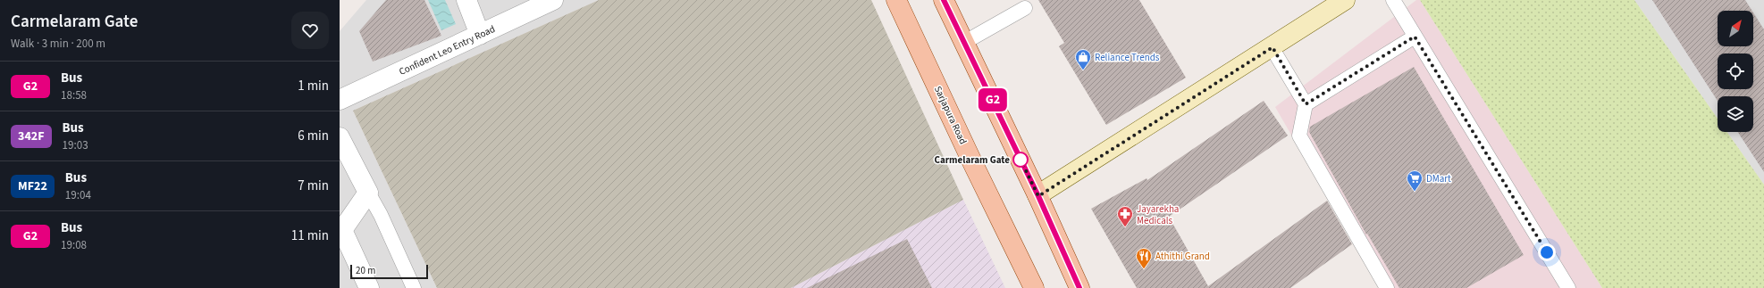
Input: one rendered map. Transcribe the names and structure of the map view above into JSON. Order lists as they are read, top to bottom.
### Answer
{
  "streets": {
    "main road": ["Sarjapura Road"],
    "street": ["Confident Leo Entry Road"]
  },
  "places": {
    "shop": ["Reliance Trends"],
    "other": ["Carmelaram Gate"],
    "supermarket": ["DMart"],
    "pharmacy": ["Jayarekha Medicals"],
    "restaurant": ["Athithi Grand"]
  },
  "lines": ["bus line G2"],
  "scale_bar": "20 m",
  "north": "top right",
  "page": {
    "heading": ["Carmelaram Gate", "Walk · 3 min · 200 m"],
    "on_map": "G2",
    "list": [
      {
        "mark": "G2",
        "name": "Bus",
        "note": "18:58",
        "value": "1 min"
      },
      {
        "mark": "342F",
        "name": "Bus",
        "note": "19:03",
        "value": "6 min"
      },
      {
        "mark": "MF22",
        "name": "Bus",
        "note": "19:04",
        "value": "7 min"
      },
      {
        "mark": "G2",
        "name": "Bus",
        "note": "19:08",
        "value": "11 min"
      }
    ],
    "scale": "20 m"
  }
}
